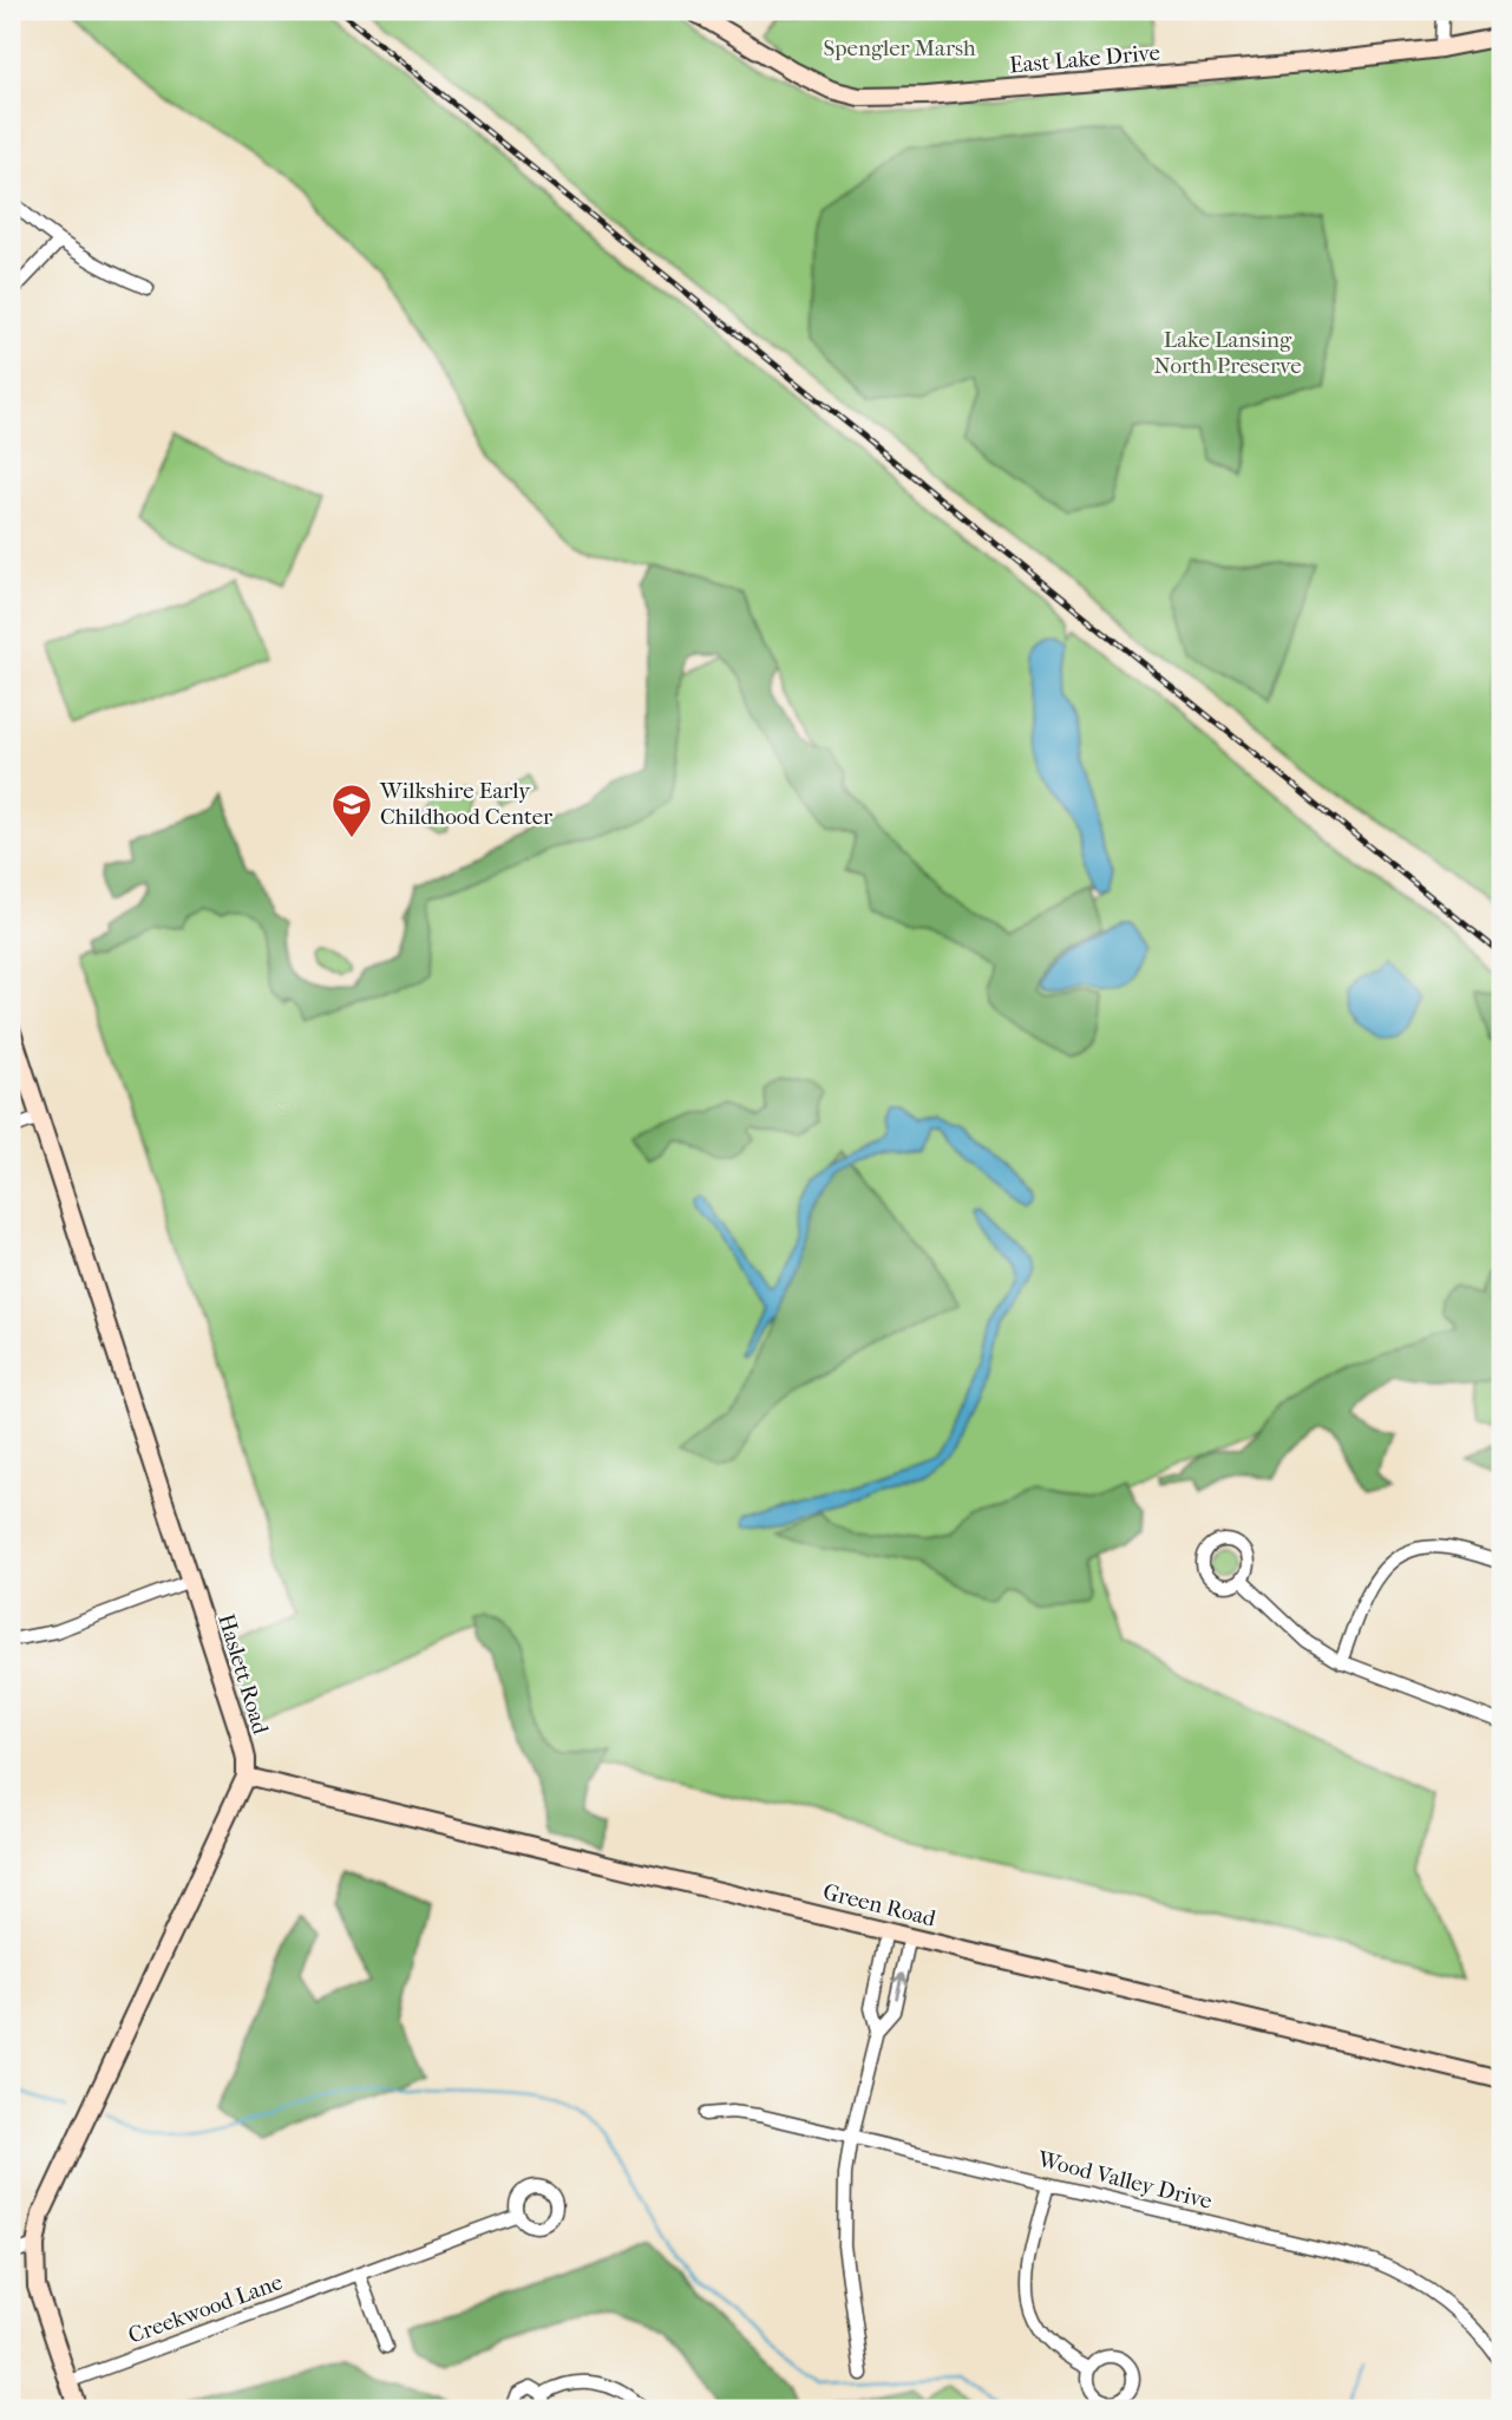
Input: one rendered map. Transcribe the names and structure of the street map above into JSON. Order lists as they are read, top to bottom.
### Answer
{
  "streets": {
    "street": [
      "East Lake Drive",
      "Haslett Road",
      "Green Road",
      "Wood Valley Drive",
      "Creekwood Lane"
    ]
  },
  "crossings": [
    ["Haslett Road", "Green Road"]
  ],
  "parks": ["Spengler Marsh", "Lake Lansing North Preserve"],
  "places": {
    "school or university": ["Wilkshire Early Childhood Center"]
  }
}
